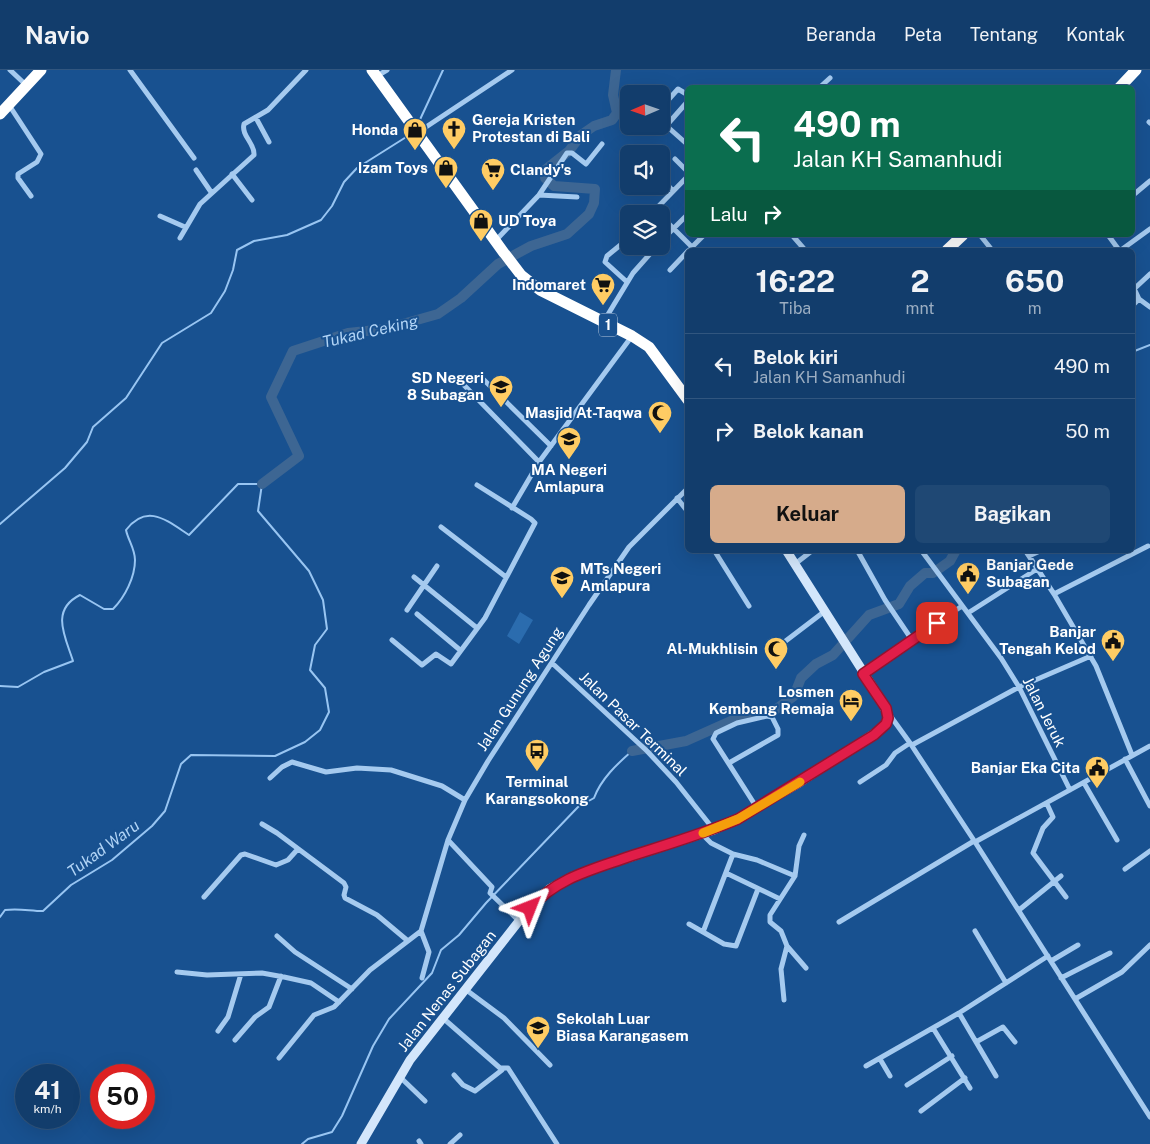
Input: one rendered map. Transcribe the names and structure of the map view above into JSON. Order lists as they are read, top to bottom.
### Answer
{
  "streets": {
    "highway": ["1"],
    "main road": ["Jalan Nenas Subagan"],
    "street": ["Jalan Gunung Agung", "Jalan Jeruk", "Jalan Pasar Terminal"]
  },
  "crossings": [
    ["Jalan Gunung Agung", "Jalan Pasar Terminal"],
    ["Jalan Pasar Terminal", "Jalan Nenas Subagan"]
  ],
  "water": ["Tukad Ceking", "Tukad Waru"],
  "places": {
    "church": ["Gereja Kristen Protestan di Bali"],
    "shop": ["Honda", "Izam Toys", "UD Toya"],
    "supermarket": ["Clandy's", "Indomaret"],
    "school or university": [
      "SD Negeri 8 Subagan",
      "MA Negeri Amlapura",
      "MTs Negeri Amlapura",
      "Sekolah Luar Biasa Karangasem"
    ],
    "mosque": ["Masjid At-Taqwa", "Al-Mukhlisin"],
    "public building": ["Banjar Gede Subagan", "Banjar Tengah Kelod", "Banjar Eka Cita"],
    "hotel": ["Losmen Kembang Remaja"],
    "bus stop": ["Terminal Karangsokong"]
  },
  "north": "left",
  "page": {
    "header": "Navio",
    "nav": [
      "Beranda",
      "Peta",
      "Tentang",
      "Kontak"
    ],
    "turn": ["490 m", "Jalan KH Samanhudi"],
    "then": "Lalu",
    "eta": [
      "16:22",
      "Tiba",
      "2",
      "mnt",
      "650",
      "m"
    ],
    "list": [
      {
        "name": "Belok kiri",
        "note": "Jalan KH Samanhudi",
        "value": "490 m"
      },
      {
        "name": "Belok kanan",
        "value": "50 m"
      }
    ],
    "buttons": ["Keluar", "Bagikan"],
    "speed": "41 km/h",
    "limit": "50"
  }
}
